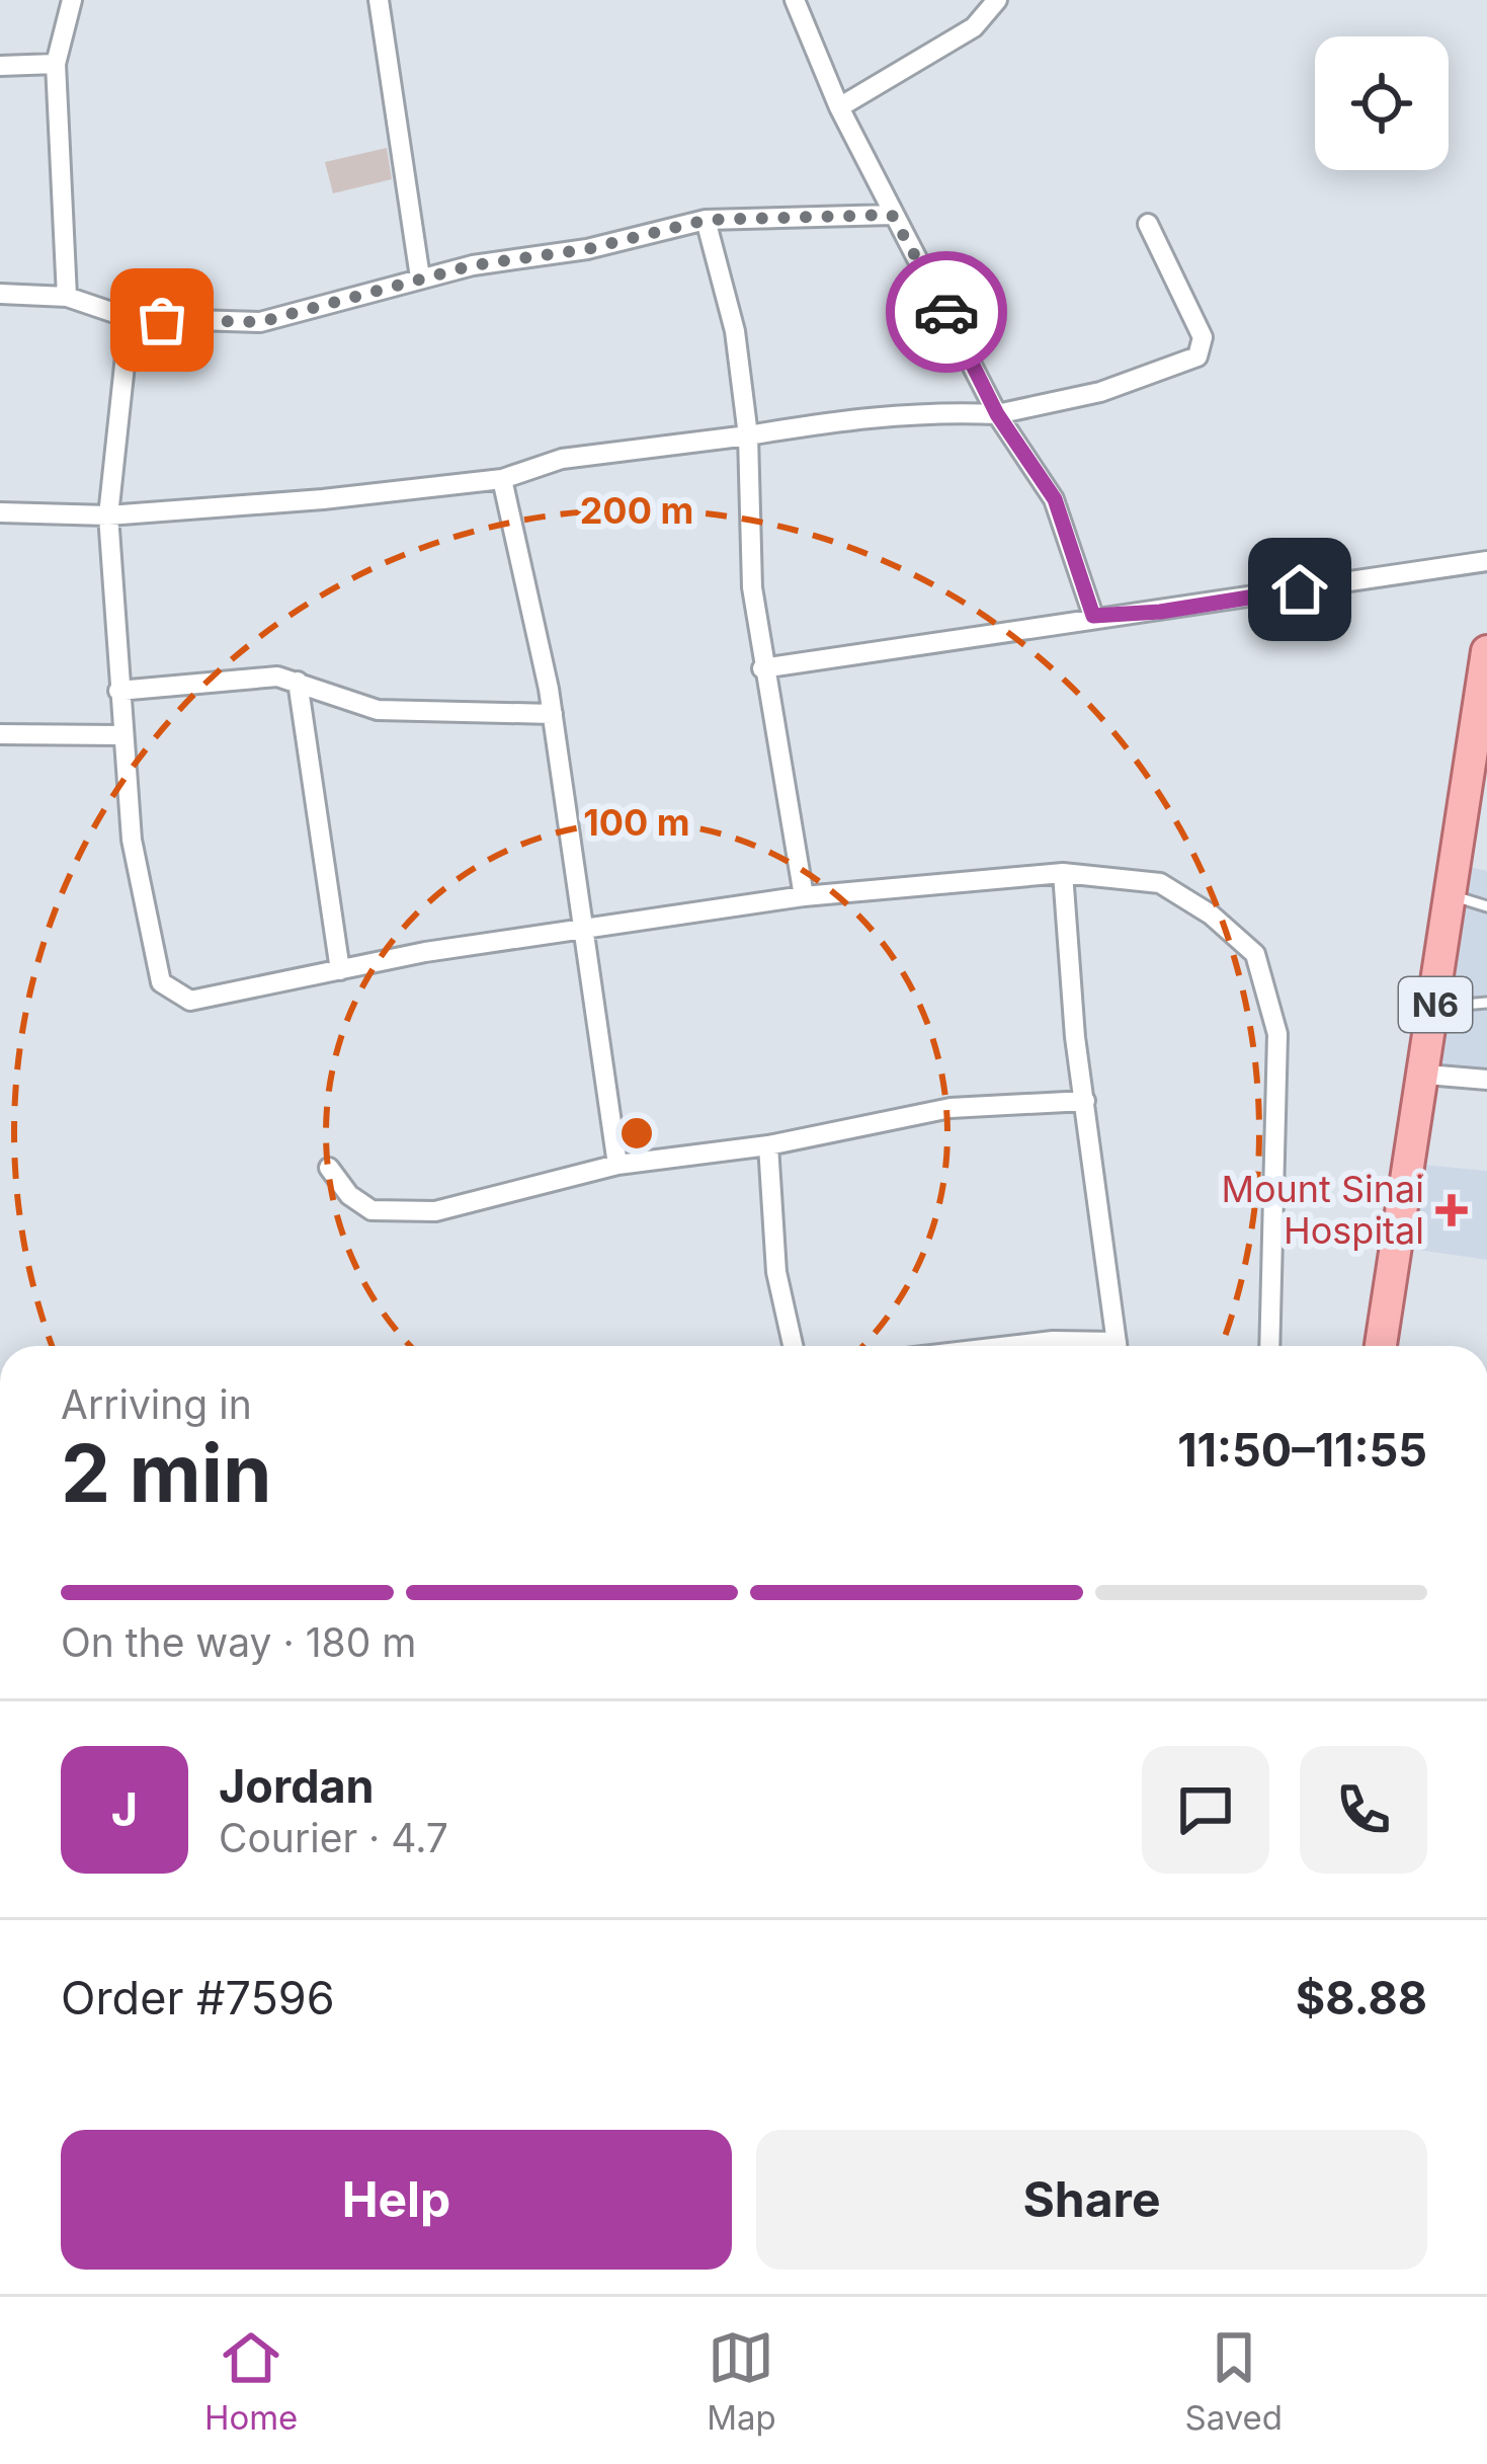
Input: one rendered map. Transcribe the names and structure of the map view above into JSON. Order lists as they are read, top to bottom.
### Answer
{
  "streets": {
    "main road": ["N6"]
  },
  "places": {
    "health": ["Mount Sinai Hospital"]
  },
  "page": {
    "heading": ["2 min", "Arriving in", "11:50–11:55"],
    "panel": [
      "Jordan",
      "Courier · 4.7",
      "Order #7596",
      "$8.88"
    ],
    "bar": "On the way · 180 m",
    "round": "J",
    "buttons": ["Help", "Share"],
    "tabs": ["Home", "Map", "Saved"]
  },
  "rings": ["200 m", "100 m"]
}
